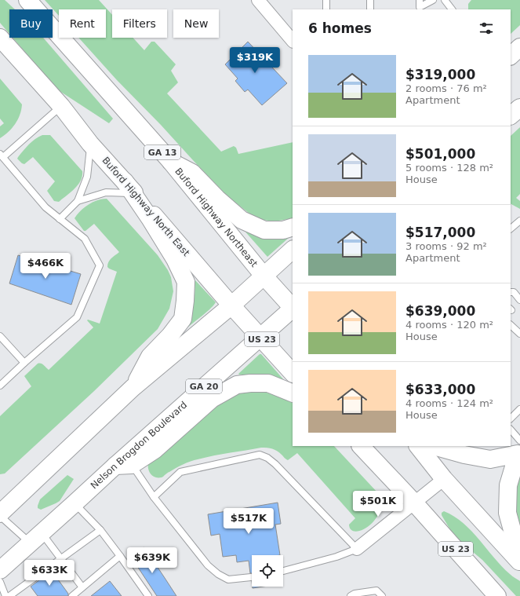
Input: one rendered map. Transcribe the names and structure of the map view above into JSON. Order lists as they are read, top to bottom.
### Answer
{
  "streets": {
    "main road": [
      "GA 13",
      "Buford Highway North East",
      "Buford Highway Northeast",
      "US 23",
      "GA 20",
      "Nelson Brogdon Boulevard"
    ]
  },
  "crossings": [
    ["Buford Highway North East", "Nelson Brogdon Boulevard"]
  ],
  "page": {
    "chip": [
      "Buy",
      "Rent",
      "Filters",
      "New"
    ],
    "heading": "6 homes",
    "price": [
      "$319K",
      "$466K",
      "$501K",
      "$517K",
      "$639K",
      "$633K"
    ],
    "list": [
      {
        "name": "$319,000",
        "note": "2 rooms · 76 m² · Apartment"
      },
      {
        "name": "$501,000",
        "note": "5 rooms · 128 m² · House"
      },
      {
        "name": "$517,000",
        "note": "3 rooms · 92 m² · Apartment"
      },
      {
        "name": "$639,000",
        "note": "4 rooms · 120 m² · House"
      },
      {
        "name": "$633,000",
        "note": "4 rooms · 124 m² · House"
      }
    ]
  }
}
